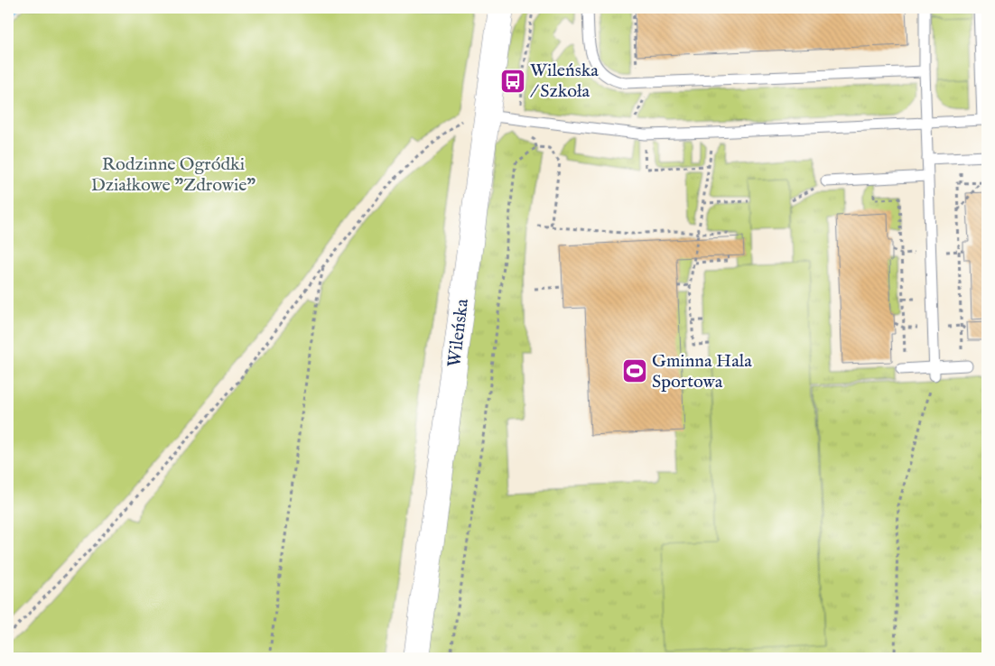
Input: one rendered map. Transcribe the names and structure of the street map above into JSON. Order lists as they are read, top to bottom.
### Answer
{
  "streets": {
    "street": ["Wileńska"]
  },
  "parks": ["Rodzinne Ogródki Działkowe \"Zdrowie\""],
  "places": {
    "bus stop": ["Wileńska / Szkoła"],
    "sports": ["Gminna Hala Sportowa"]
  }
}
